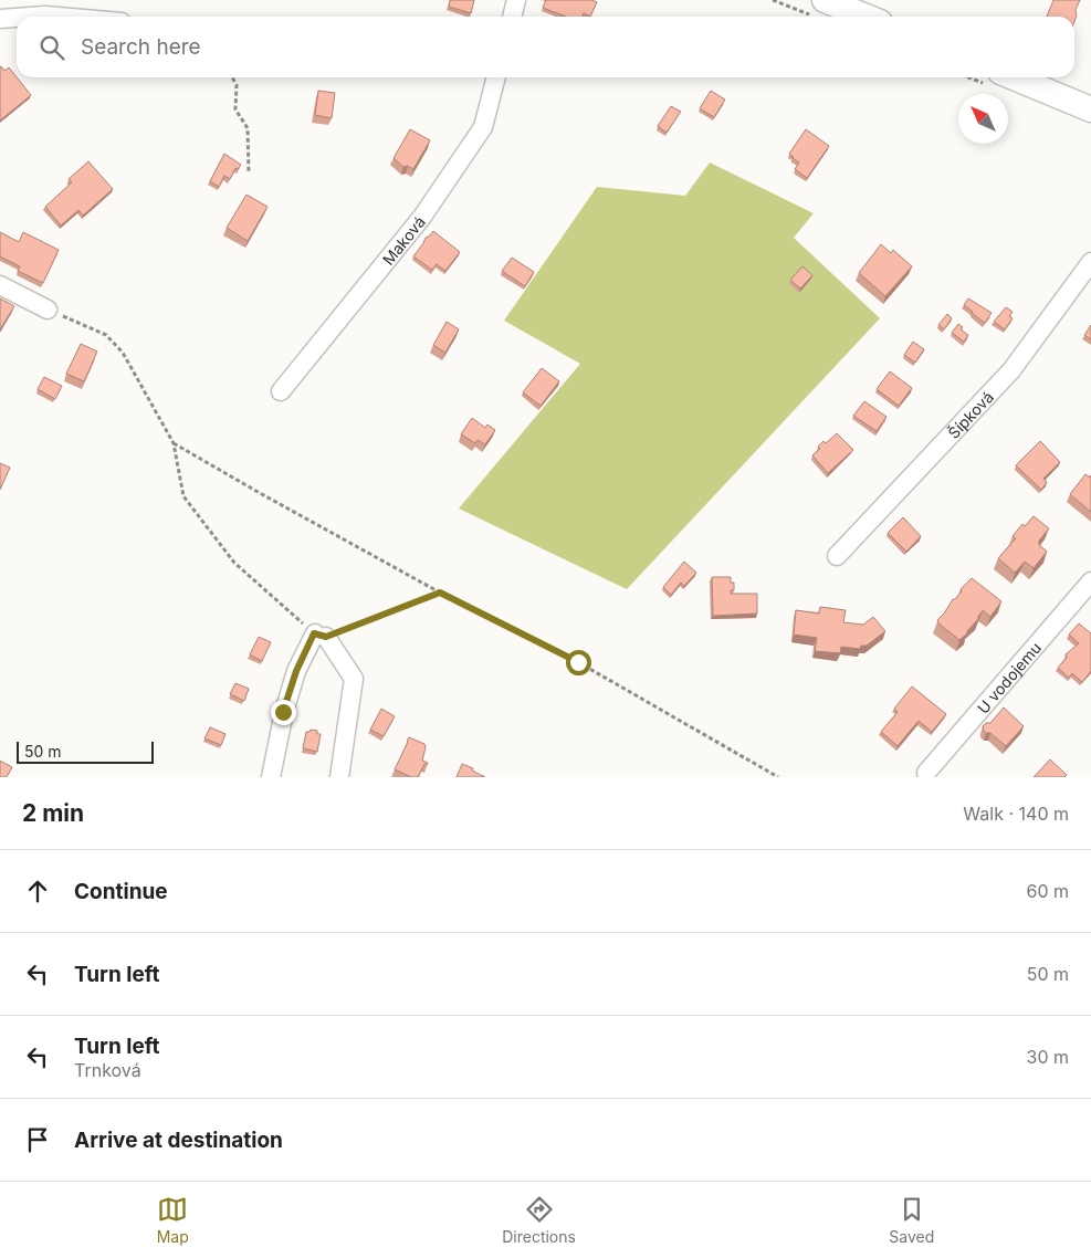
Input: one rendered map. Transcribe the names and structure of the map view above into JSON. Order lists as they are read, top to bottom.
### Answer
{
  "streets": {
    "street": ["Maková", "Šípková", "U vodojemu"]
  },
  "scale_bar": "50 m",
  "north": "top left",
  "page": {
    "search": "Search here",
    "scale": "50 m",
    "heading": ["2 min", "Walk · 140 m"],
    "list": [
      ["Continue", "60 m"],
      ["Turn left", "50 m"],
      ["Turn left", "Trnková", "30 m"],
      "Arrive at destination"
    ],
    "nav": ["Map", "Directions", "Saved"]
  }
}
